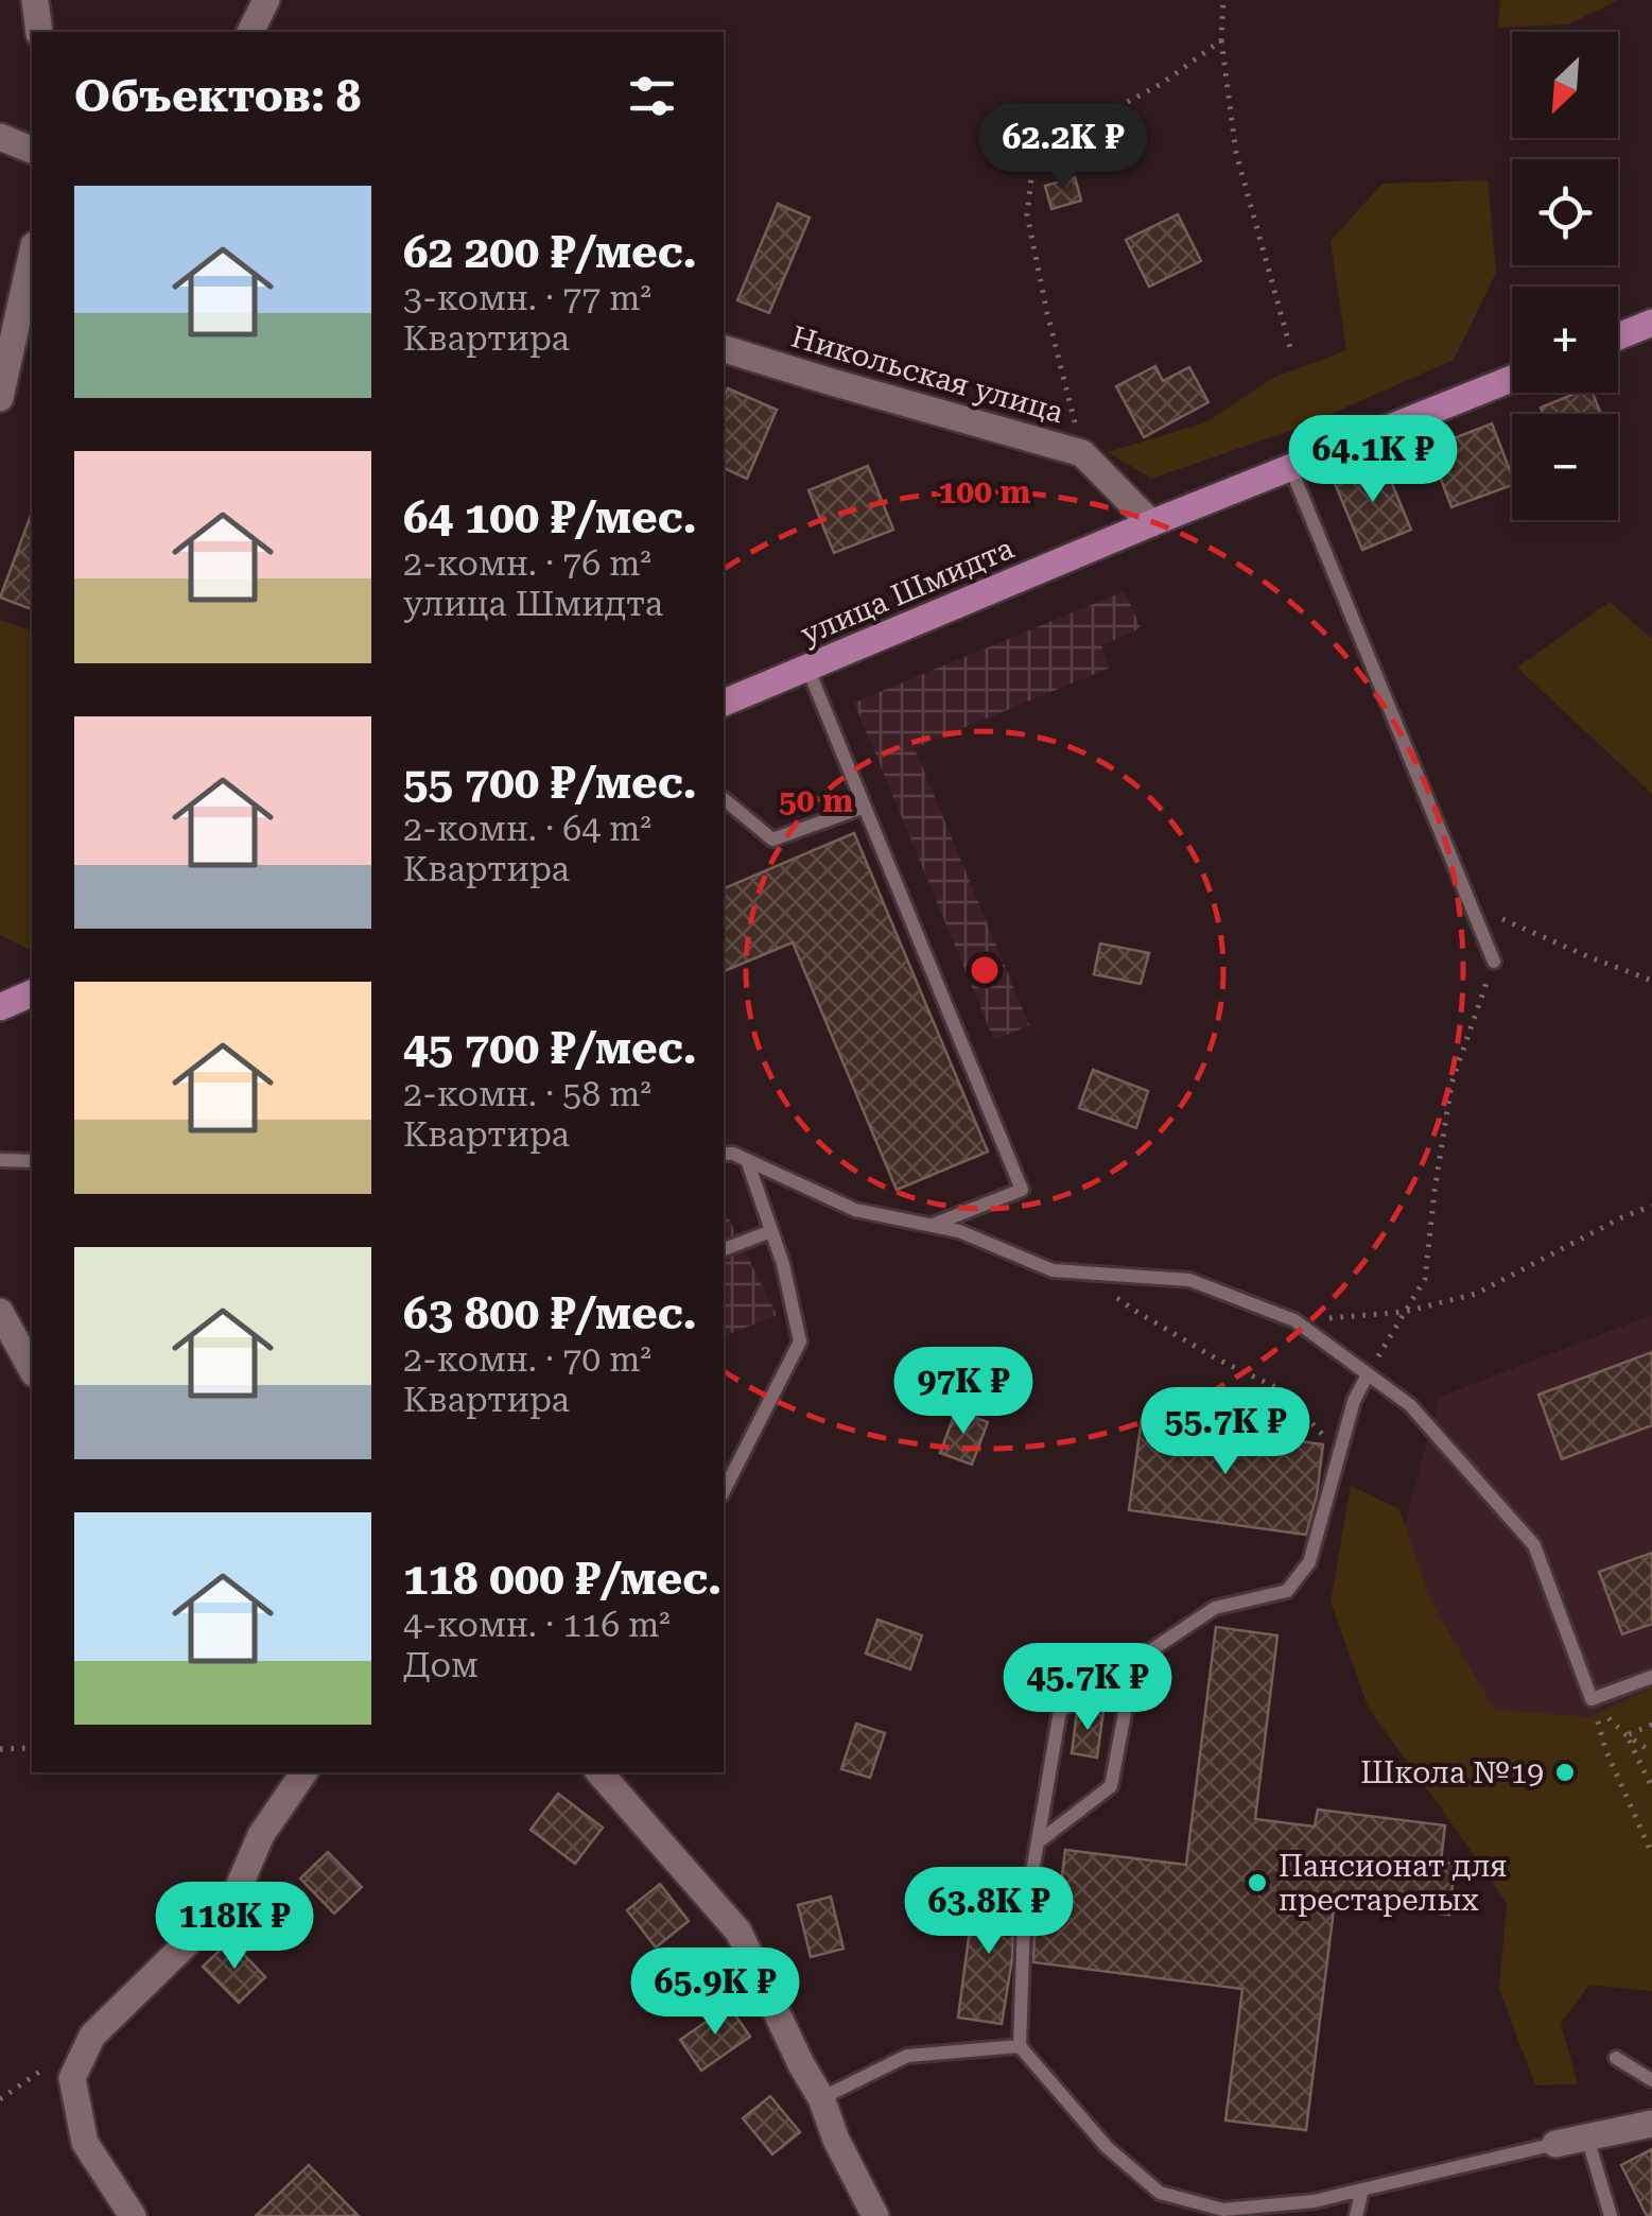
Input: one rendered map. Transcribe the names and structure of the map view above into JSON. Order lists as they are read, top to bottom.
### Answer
{
  "streets": {
    "main road": ["улица Шмидта"],
    "street": ["Никольская улица"]
  },
  "crossings": [
    ["Никольская улица", "улица Шмидта"]
  ],
  "places": ["Школа №19", "Пансионат для престарелых"],
  "north": "bottom left",
  "page": {
    "map_buttons": ["+", "−"],
    "heading": "Объектов: 8",
    "price": [
      "62.2K ₽",
      "64.1K ₽",
      "97K ₽",
      "55.7K ₽",
      "45.7K ₽",
      "63.8K ₽",
      "118K ₽",
      "65.9K ₽"
    ],
    "list": [
      {
        "name": "62 200 ₽/мес.",
        "note": "3-комн. · 77 m² · Квартира"
      },
      {
        "name": "64 100 ₽/мес.",
        "note": "2-комн. · 76 m² · улица Шмидта"
      },
      {
        "name": "55 700 ₽/мес.",
        "note": "2-комн. · 64 m² · Квартира"
      },
      {
        "name": "45 700 ₽/мес.",
        "note": "2-комн. · 58 m² · Квартира"
      },
      {
        "name": "63 800 ₽/мес.",
        "note": "2-комн. · 70 m² · Квартира"
      },
      {
        "name": "118 000 ₽/мес.",
        "note": "4-комн. · 116 m² · Дом"
      }
    ]
  },
  "rings": ["100 m", "50 m"]
}
